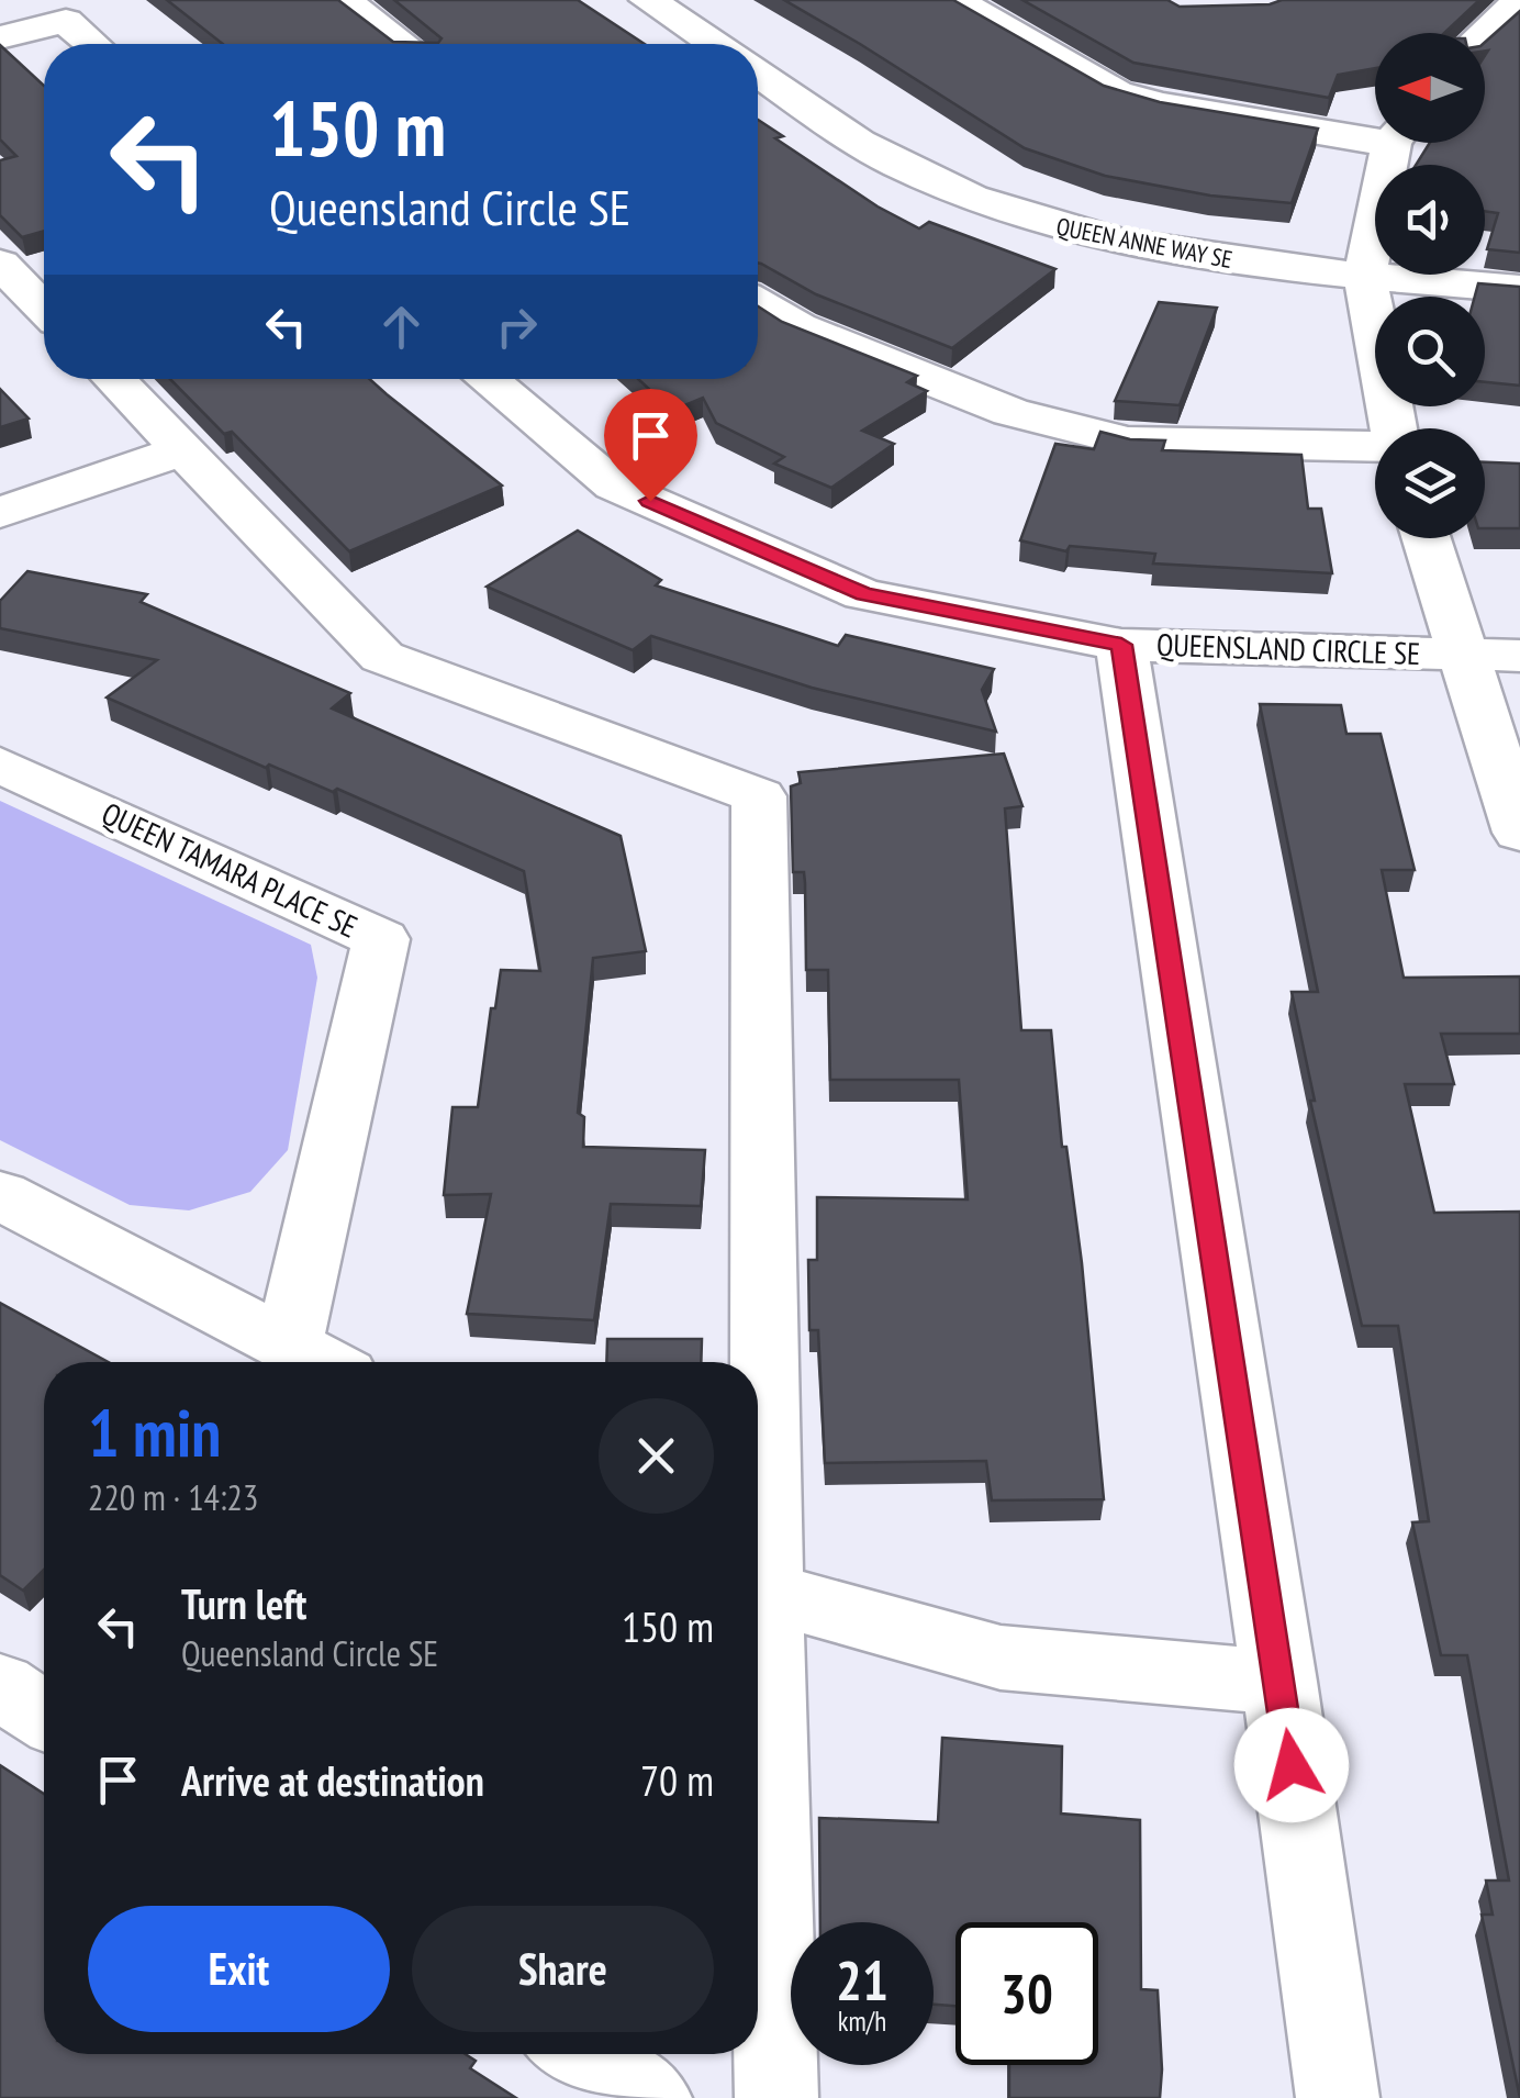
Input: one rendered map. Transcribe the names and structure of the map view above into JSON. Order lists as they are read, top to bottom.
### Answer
{
  "streets": {
    "street": ["QUEEN ANNE WAY SE", "QUEENSLAND CIRCLE SE", "QUEEN TAMARA PLACE SE"]
  },
  "north": "left",
  "page": {
    "turn": ["150 m", "Queensland Circle SE"],
    "heading": ["1 min", "220 m · 14:23"],
    "list": [
      {
        "name": "Turn left",
        "note": "Queensland Circle SE",
        "value": "150 m"
      },
      {
        "name": "Arrive at destination",
        "value": "70 m"
      }
    ],
    "buttons": ["Exit", "Share"],
    "speed": "21 km/h",
    "limit": "30"
  }
}
